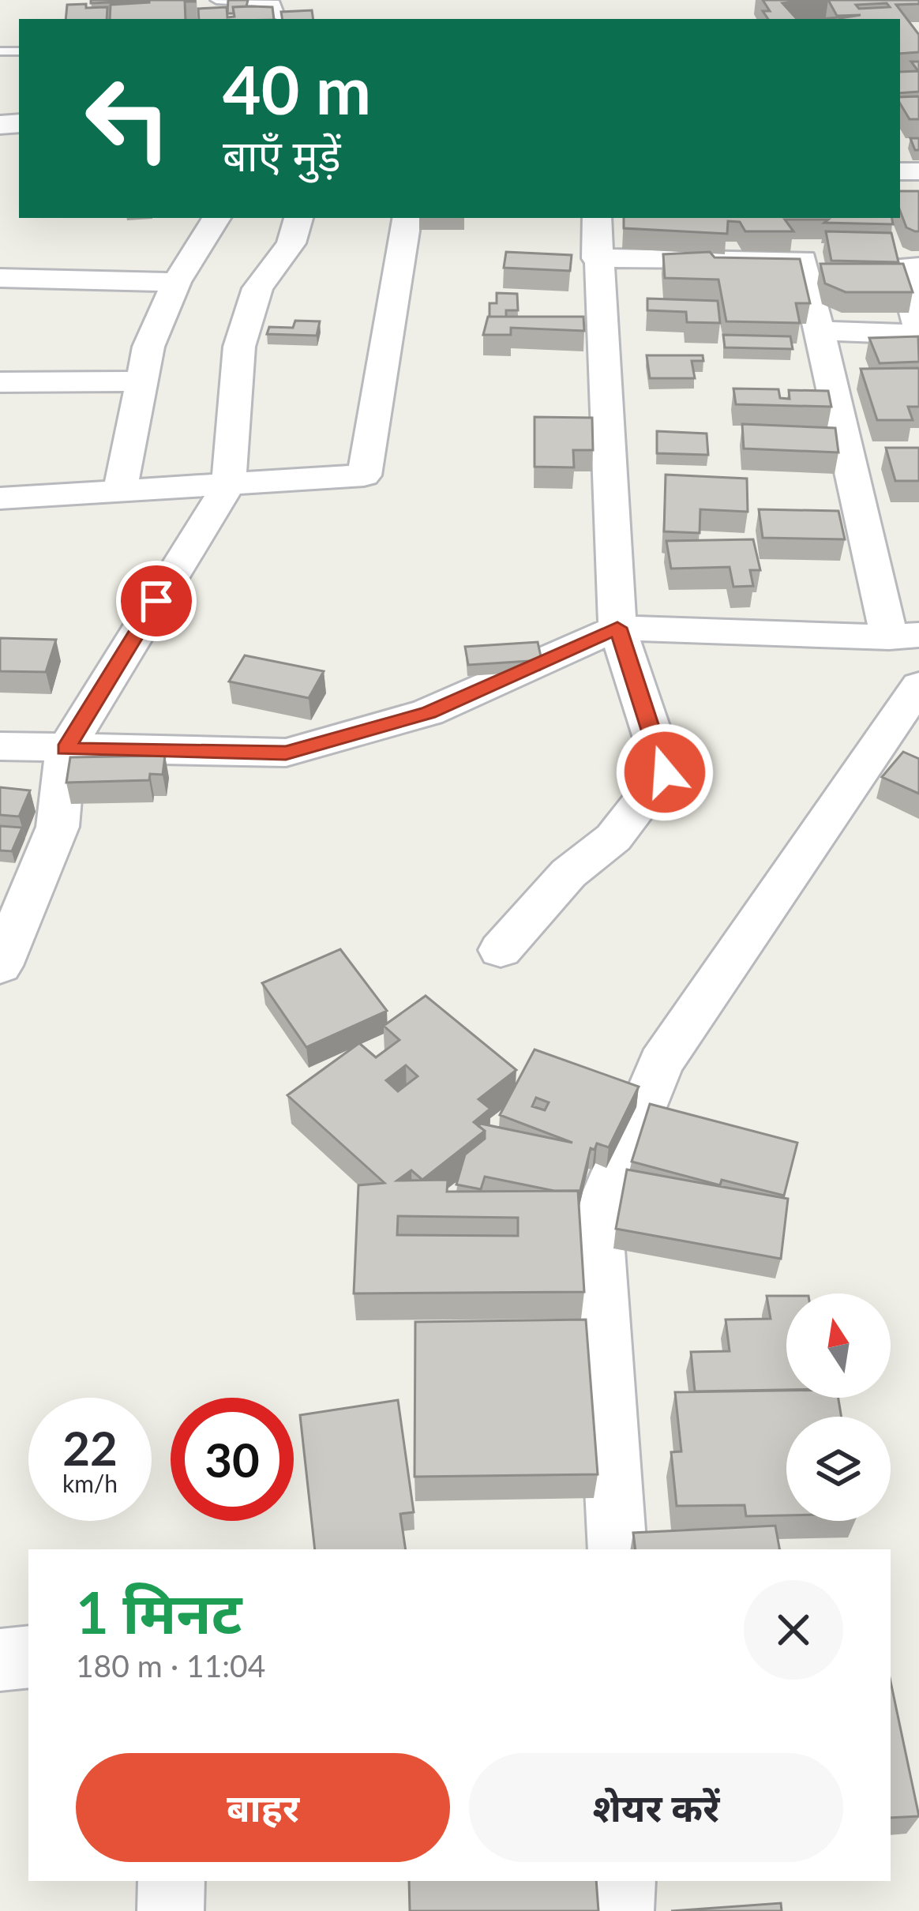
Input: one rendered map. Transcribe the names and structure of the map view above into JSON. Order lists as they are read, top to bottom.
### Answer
{
  "north": "top",
  "page": {
    "turn": ["40 m", "बाएँ मुड़ें"],
    "speed": "22 km/h",
    "limit": "30",
    "heading": ["1 मिनट", "180 m · 11:04"],
    "buttons": ["बाहर", "शेयर करें"]
  }
}
